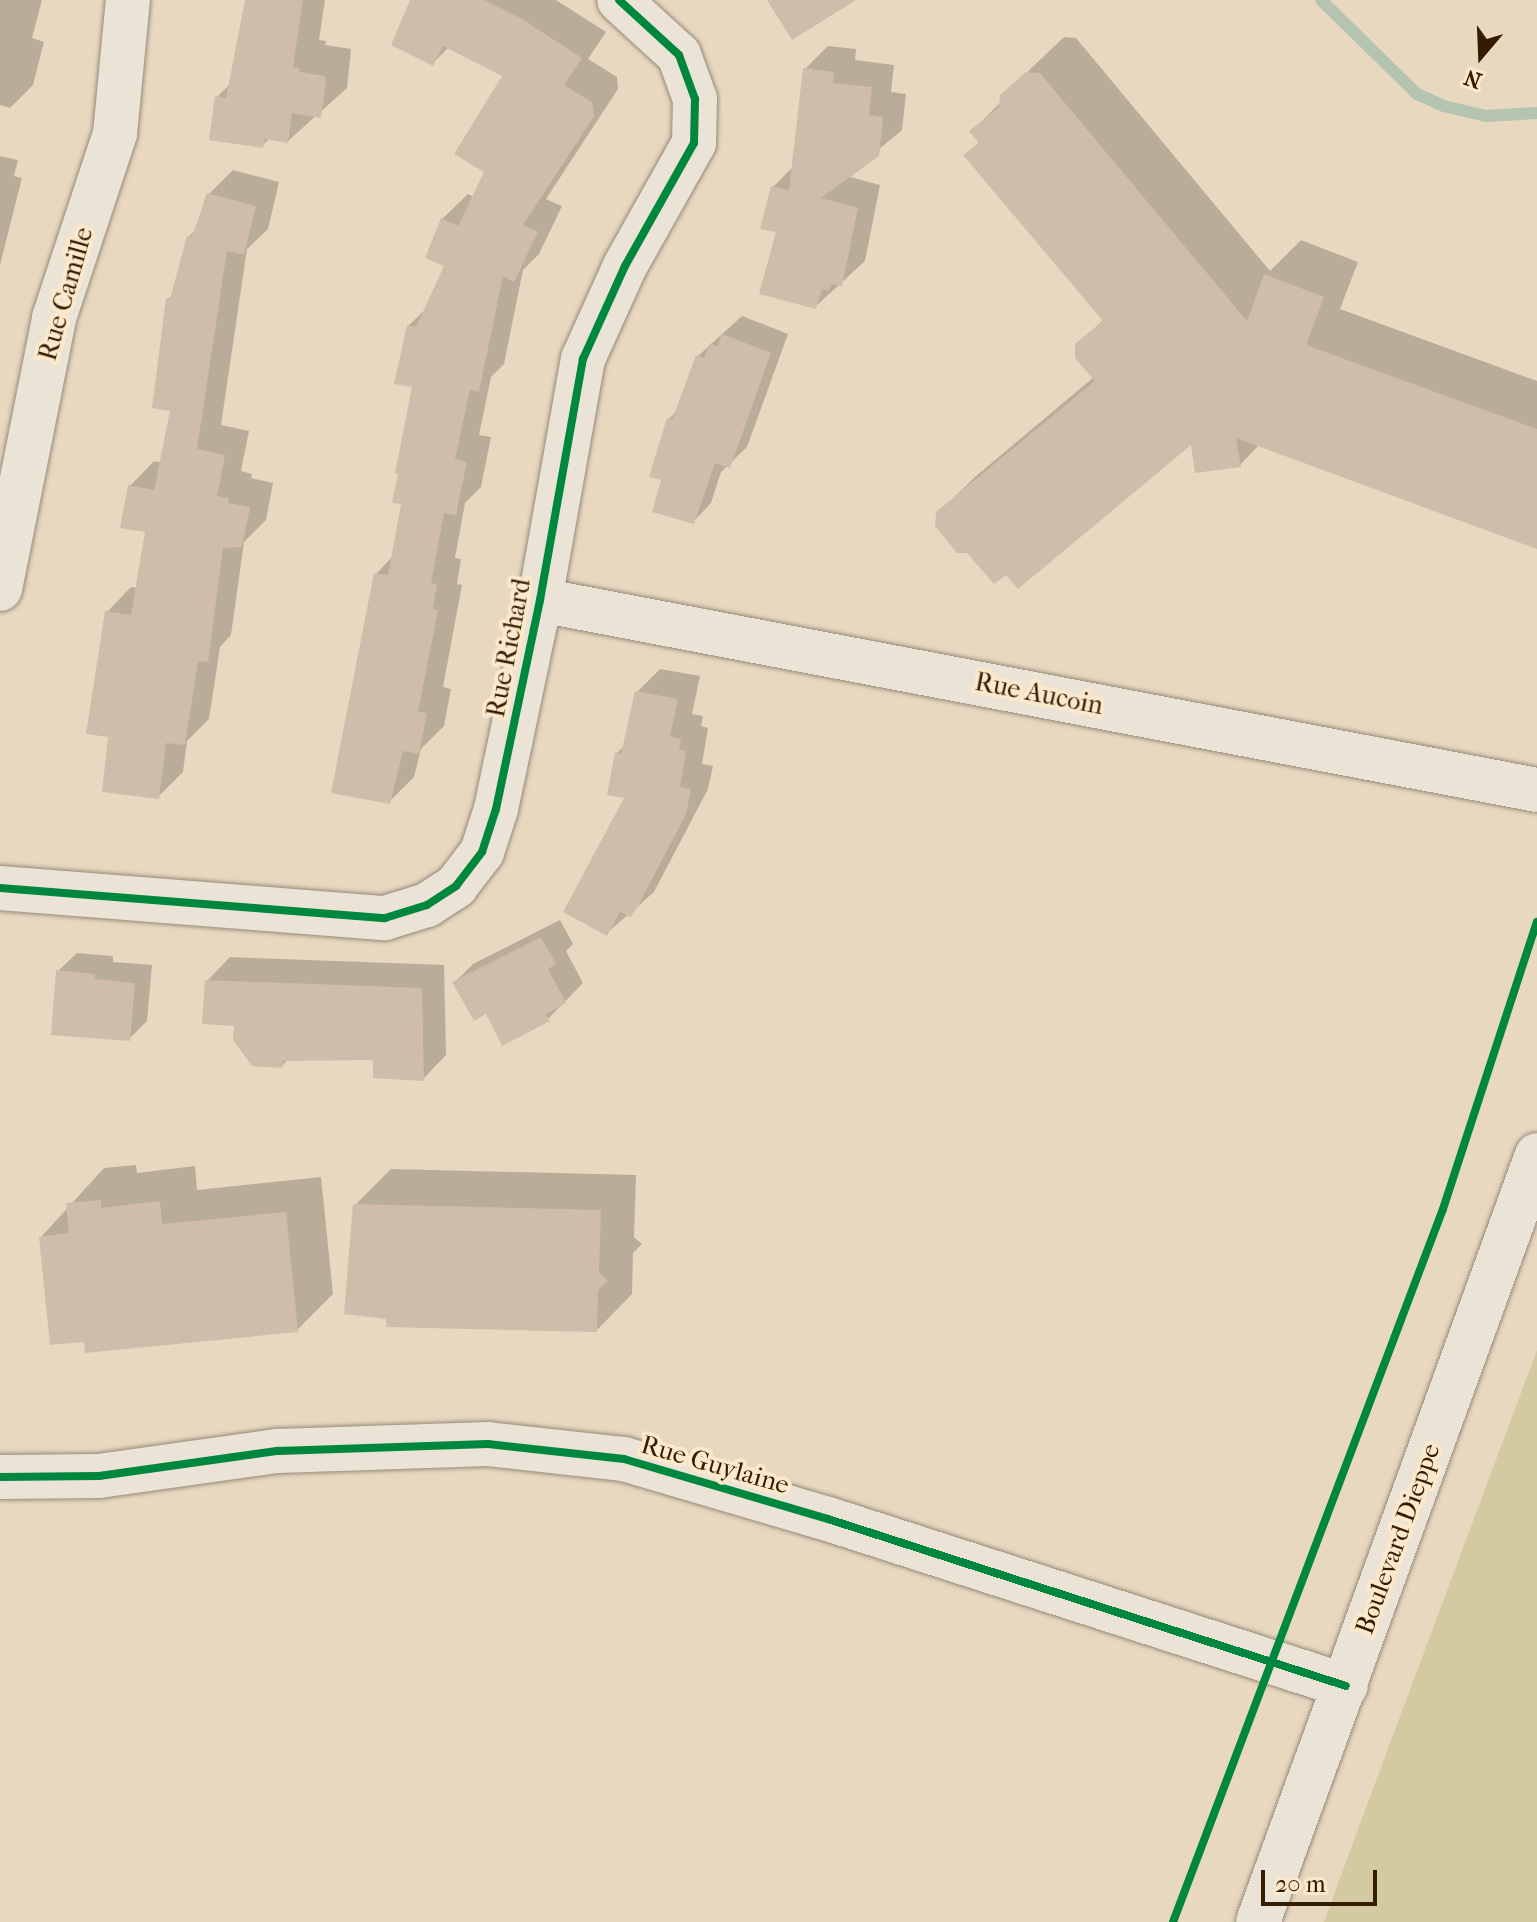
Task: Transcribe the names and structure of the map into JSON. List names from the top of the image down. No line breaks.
{"streets":{"street":["Rue Camille","Rue Richard","Rue Aucoin","Rue Guylaine","Boulevard Dieppe"]},"crossings":[["Rue Richard","Rue Aucoin"],["Rue Guylaine","Boulevard Dieppe"]],"scale_bar":"20 m","north":"bottom"}
